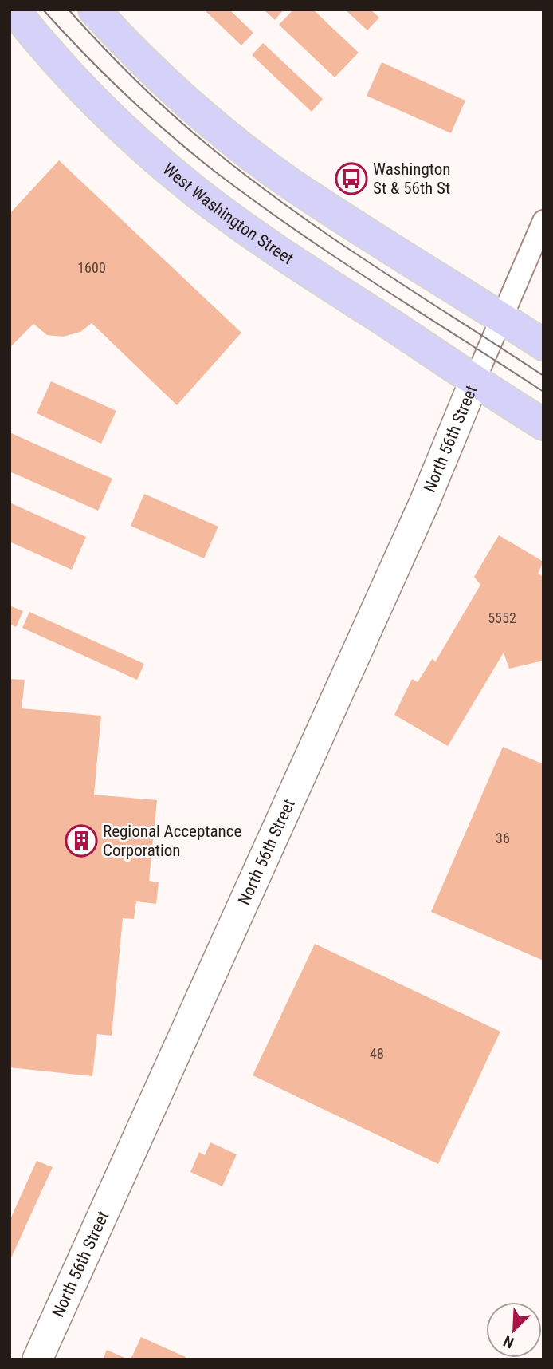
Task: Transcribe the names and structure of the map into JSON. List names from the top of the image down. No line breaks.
{"streets":{"main road":["West Washington Street"],"street":["North 56th Street"]},"crossings":[["West Washington Street","North 56th Street"]],"places":{"bus stop":["Washington St & 56th St"],"building":["Regional Acceptance Corporation"]},"house_numbers":["1600","5552","36","48"],"north":"bottom left"}
